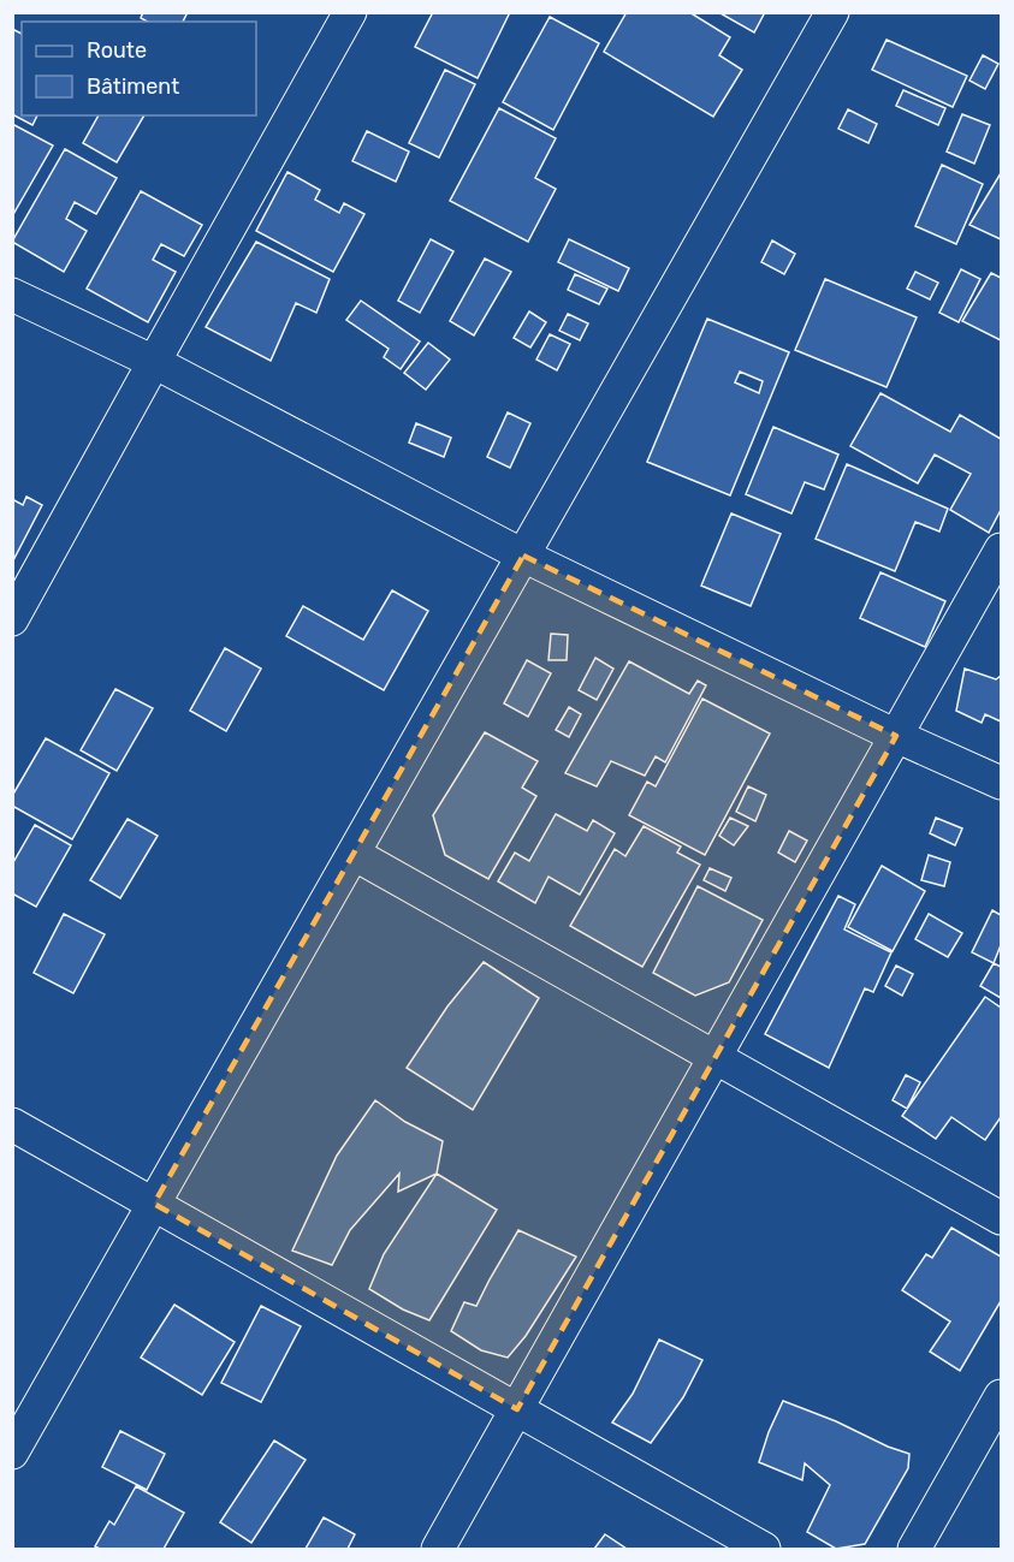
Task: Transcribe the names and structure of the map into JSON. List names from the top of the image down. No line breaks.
{"legend":["Route","Bâtiment"]}
